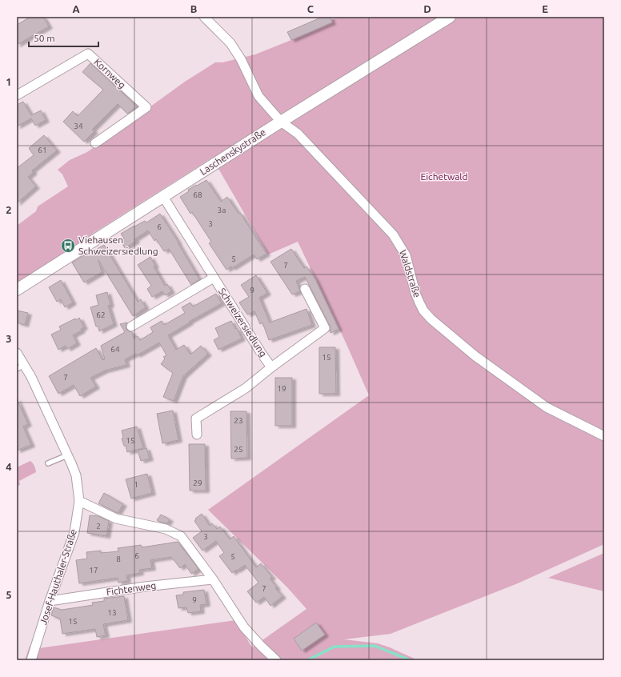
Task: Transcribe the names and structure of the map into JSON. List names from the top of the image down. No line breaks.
{"streets":{"street":["Kornweg","Laschenskystraße","Waldstraße","Schweizersiedlung","Josef-Hauthaler-Straße","Fichtenweg"]},"crossings":[["Laschenskystraße","Waldstraße"],["Laschenskystraße","Schweizersiedlung"],["Josef-Hauthaler-Straße","Fichtenweg"]],"parks":["Eichetwald"],"places":{"bus stop":["Viehausen Schweizersiedlung"]},"house_numbers":["34","61","68","3a","3","6","5","7","9","62","64","15","7","19","23","15","25","29","1","2","3","6","5","8","17","7","9","13","15"],"scale_bar":"50 m","grid":{"columns":["A","B","C","D","E"],"rows":["1","2","3","4","5"]}}
